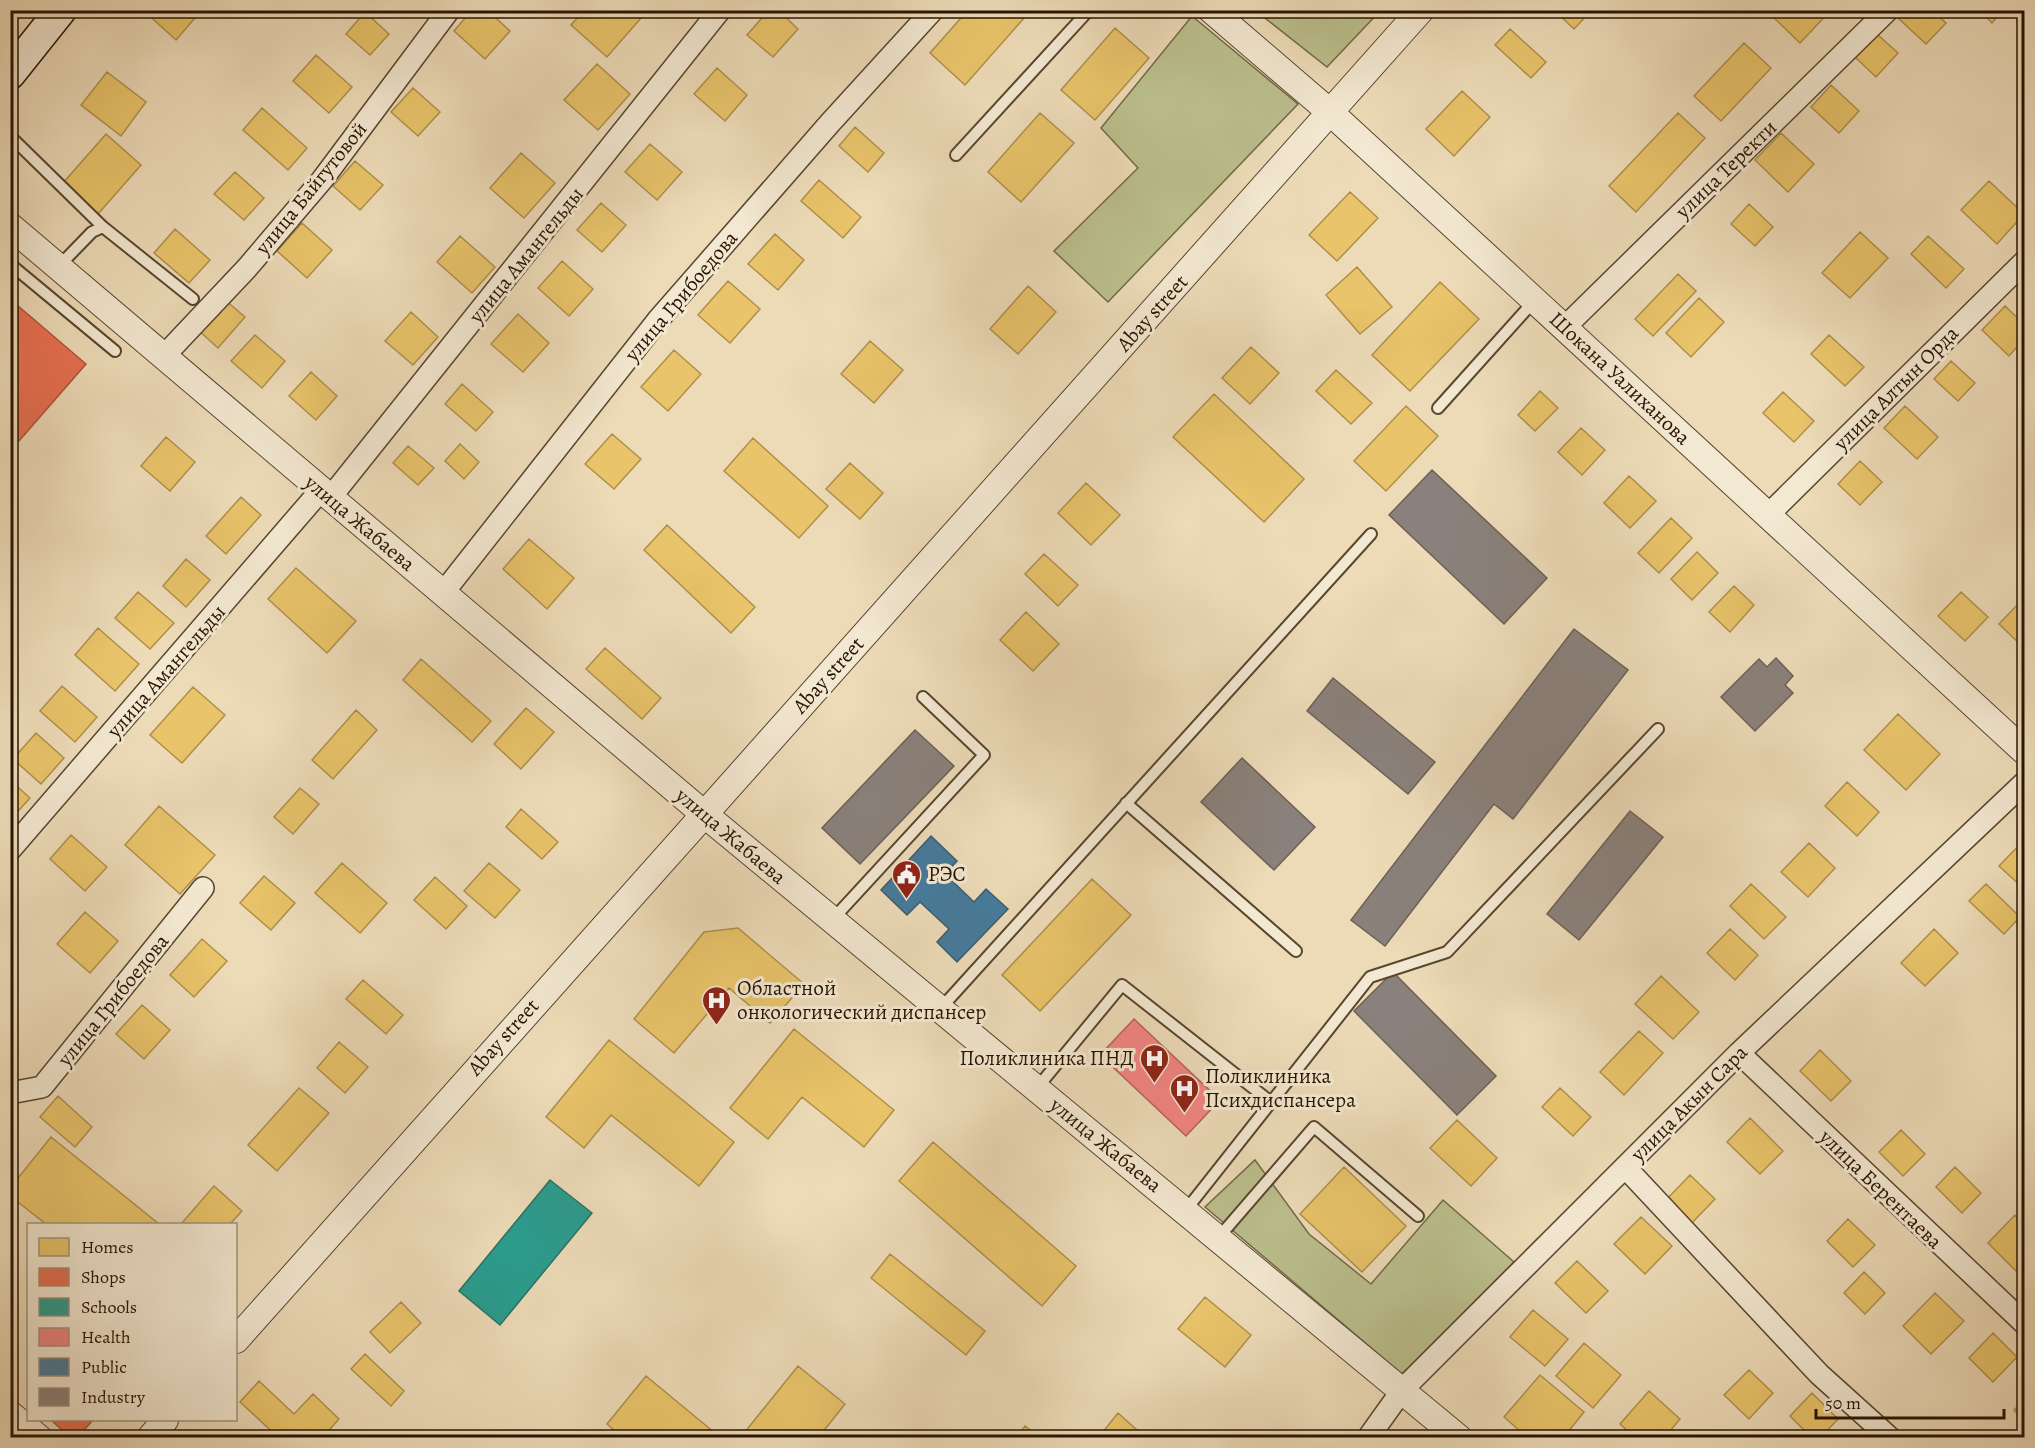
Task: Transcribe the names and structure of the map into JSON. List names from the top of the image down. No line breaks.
{"streets":{"street":["улица Теректи","улица Байгутовой","улица Амангельды","улица Грибоедова","Abay street","Шокана Уалиханова","улица Алтын Орда","улица Жабаева","улица Акын Сара","улица Берентаева"]},"crossings":[["улица Теректи","Шокана Уалиханова"],["улица Байгутовой","улица Жабаева"],["улица Амангельды","улица Жабаева"],["улица Грибоедова","улица Жабаева"],["Abay street","Шокана Уалиханова"],["Abay street","улица Жабаева"],["Шокана Уалиханова","улица Алтын Орда"],["улица Жабаева","улица Акын Сара"],["улица Акын Сара","улица Берентаева"]],"places":{"public building":["РЭС"],"hospital":["Областной онкологический диспансер","Поликлиника ПНД","Поликлиника Психдиспансера"]},"legend":["Homes","Shops","Schools","Health","Public","Industry"],"scale_bar":"50 m"}
